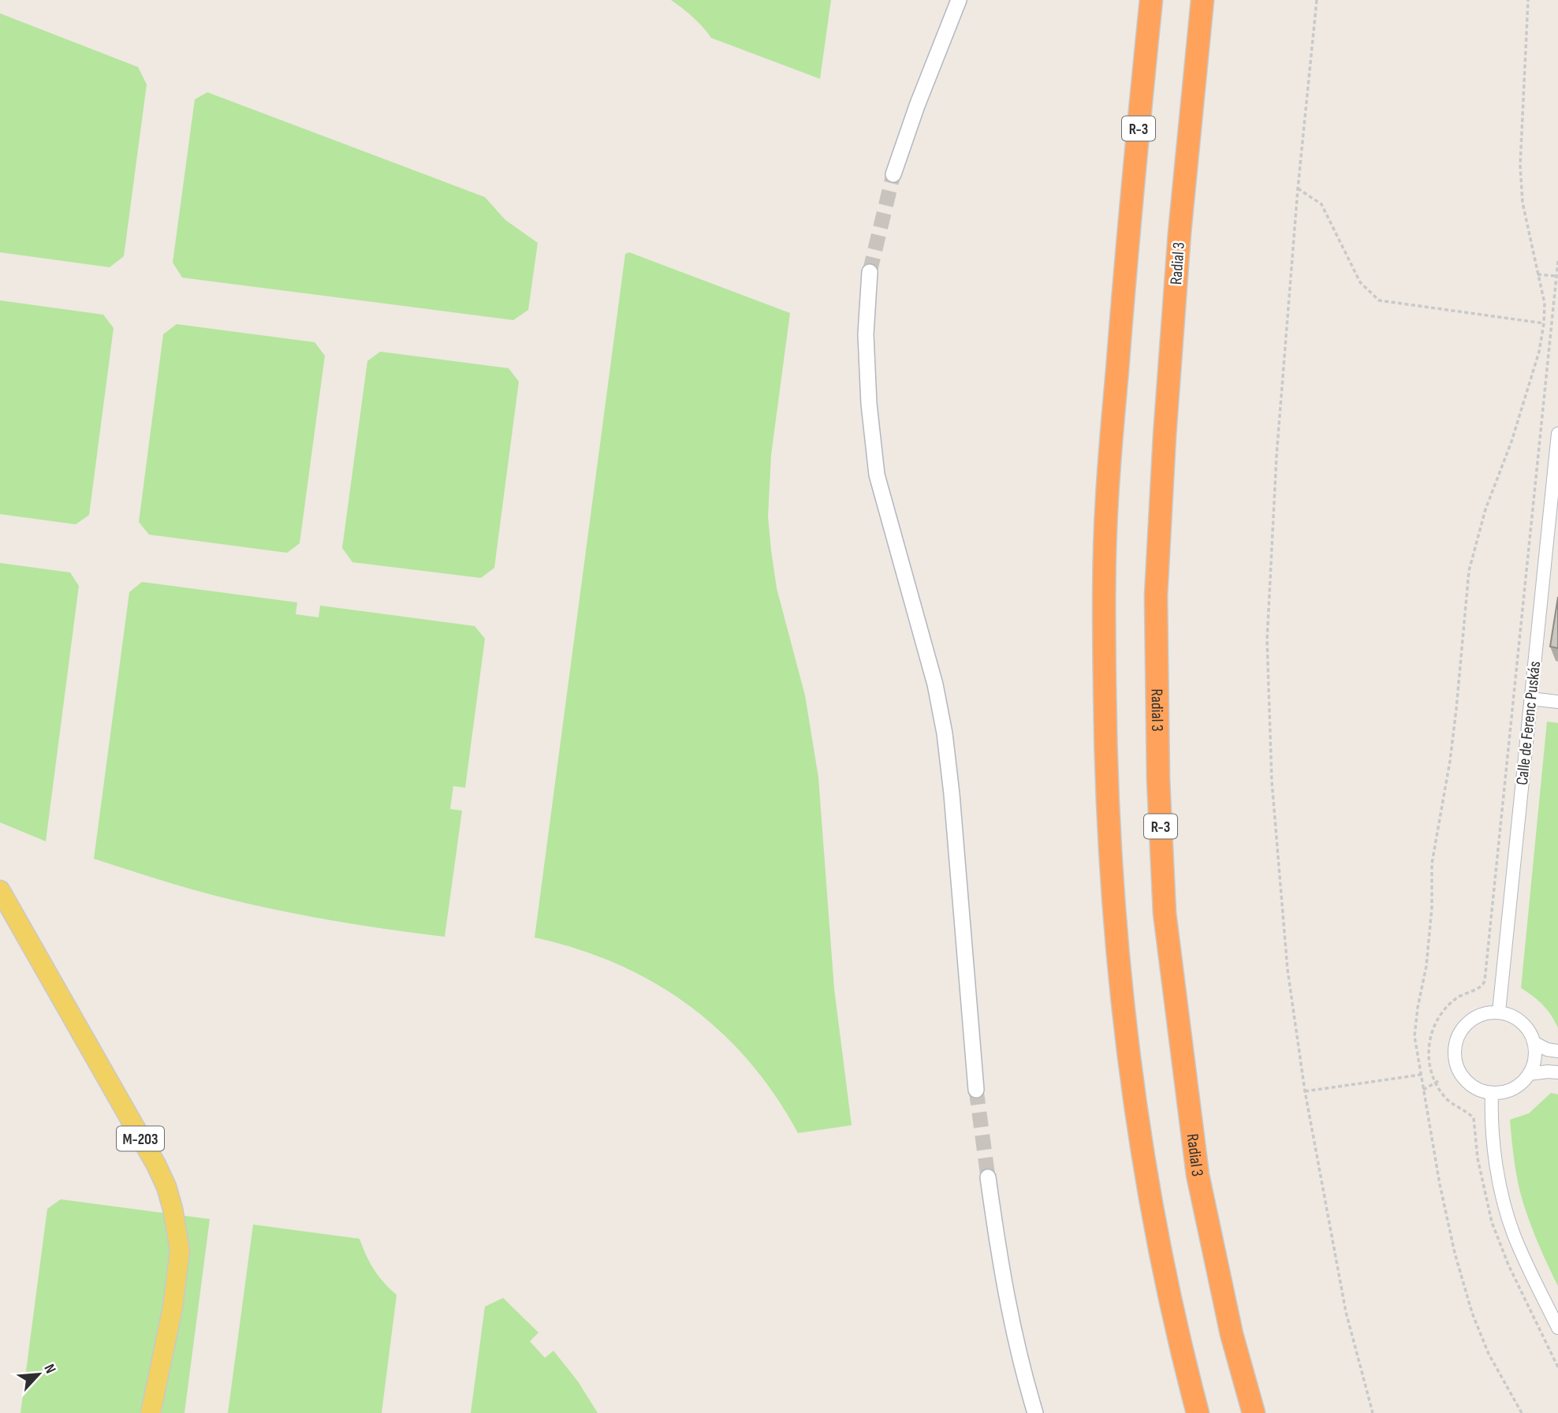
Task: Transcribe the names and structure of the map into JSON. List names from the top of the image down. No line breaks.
{"streets":{"highway":["R-3","Radial 3"],"main road":["M-203"],"street":["Calle de Ferenc Puskás"]},"north":"top right"}
